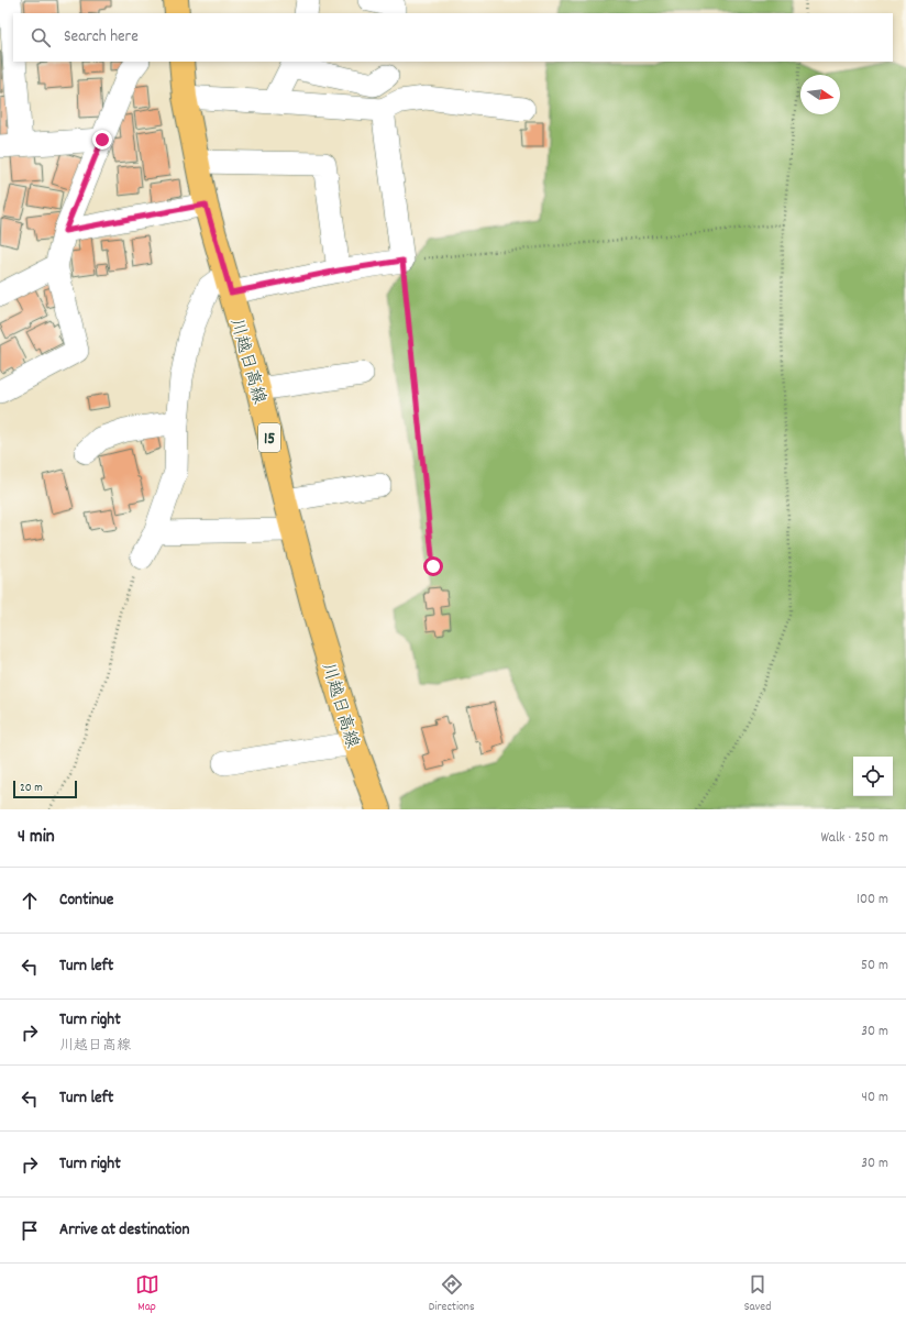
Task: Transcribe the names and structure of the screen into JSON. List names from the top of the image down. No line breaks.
{"streets":{"main road":["川越日高線","15"]},"scale_bar":"20 m","north":"right","page":{"search":"Search here","scale":"20 m","heading":["4 min","Walk · 250 m"],"list":[["Continue","100 m"],["Turn left","50 m"],["Turn right","川越日高線","30 m"],["Turn left","40 m"],["Turn right","30 m"],"Arrive at destination"],"nav":["Map","Directions","Saved"]}}
